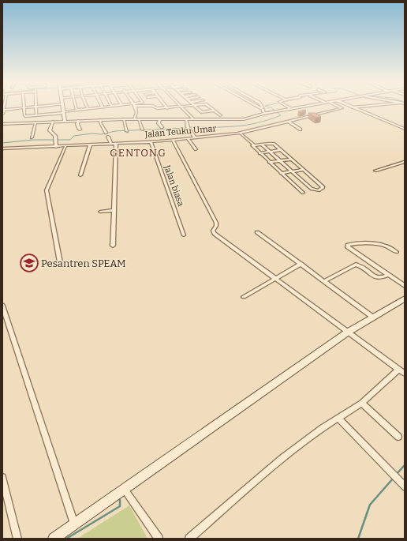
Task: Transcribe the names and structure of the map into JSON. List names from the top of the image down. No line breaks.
{"streets":{"street":["Jalan Teuku Umar","Jalan biasa"]},"crossings":[["Jalan Teuku Umar","Jalan biasa"]],"districts":["GENTONG"],"places":{"school or university":["Pesantren SPEAM"]}}
